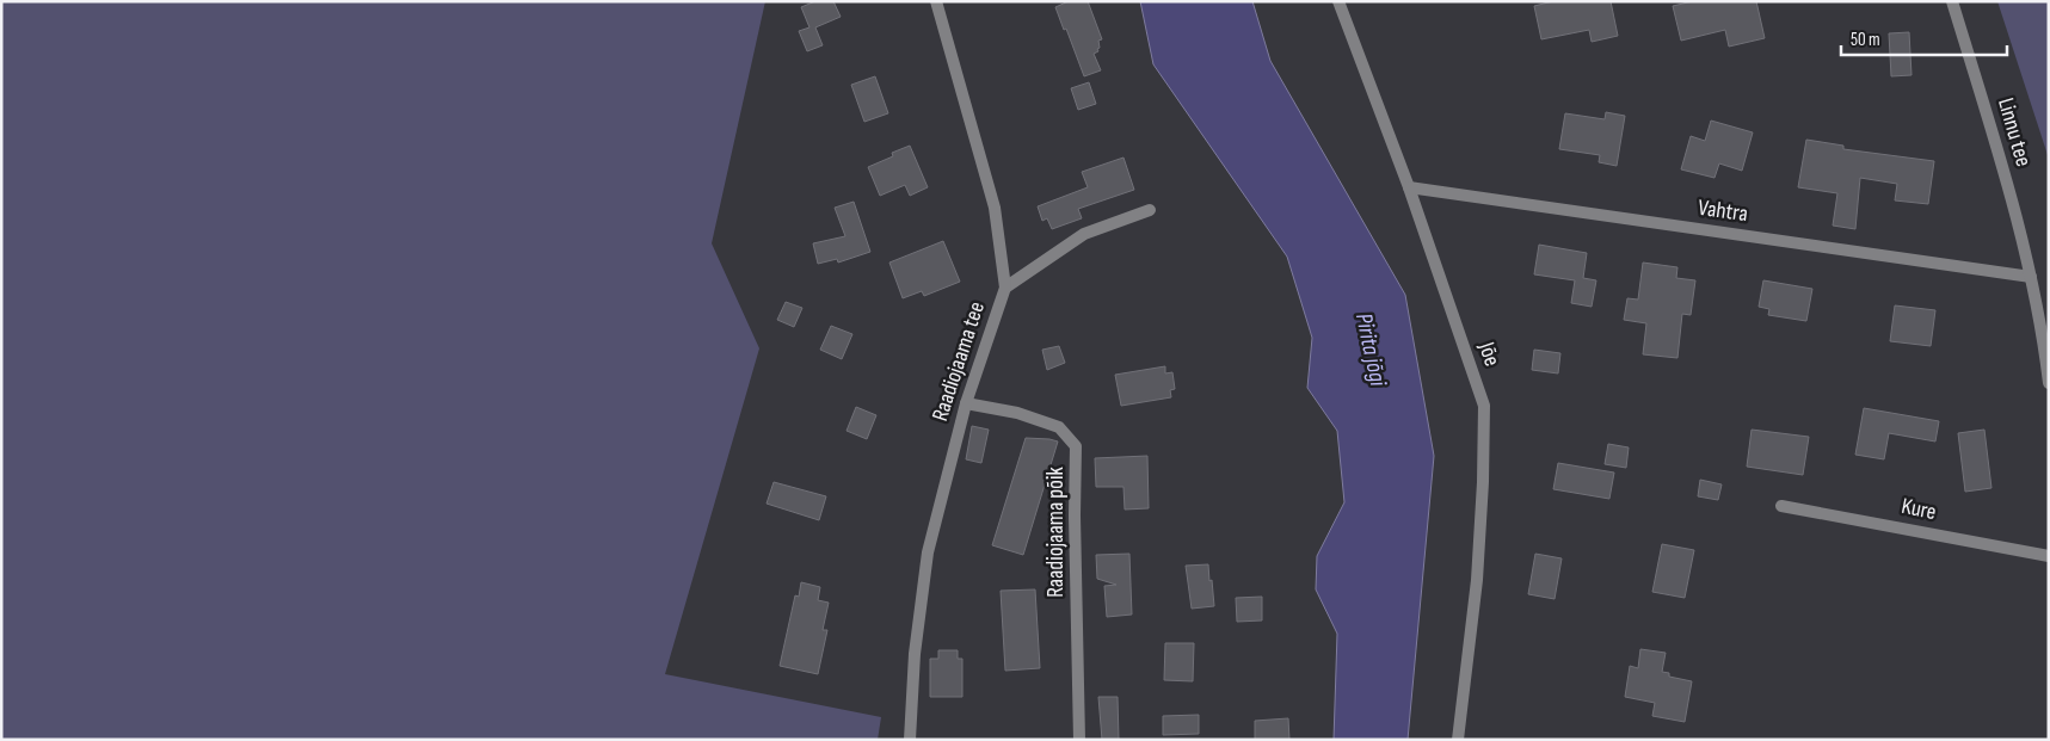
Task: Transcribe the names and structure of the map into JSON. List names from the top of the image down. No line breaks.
{"streets":{"street":["Linnu tee","Vahtra","Jõe","Raadiojaama tee","Kure","Raadiojaama põik"]},"crossings":[["Linnu tee","Vahtra"],["Vahtra","Jõe"],["Raadiojaama tee","Raadiojaama põik"]],"water":["Pirita jõgi"],"scale_bar":"50 m"}
